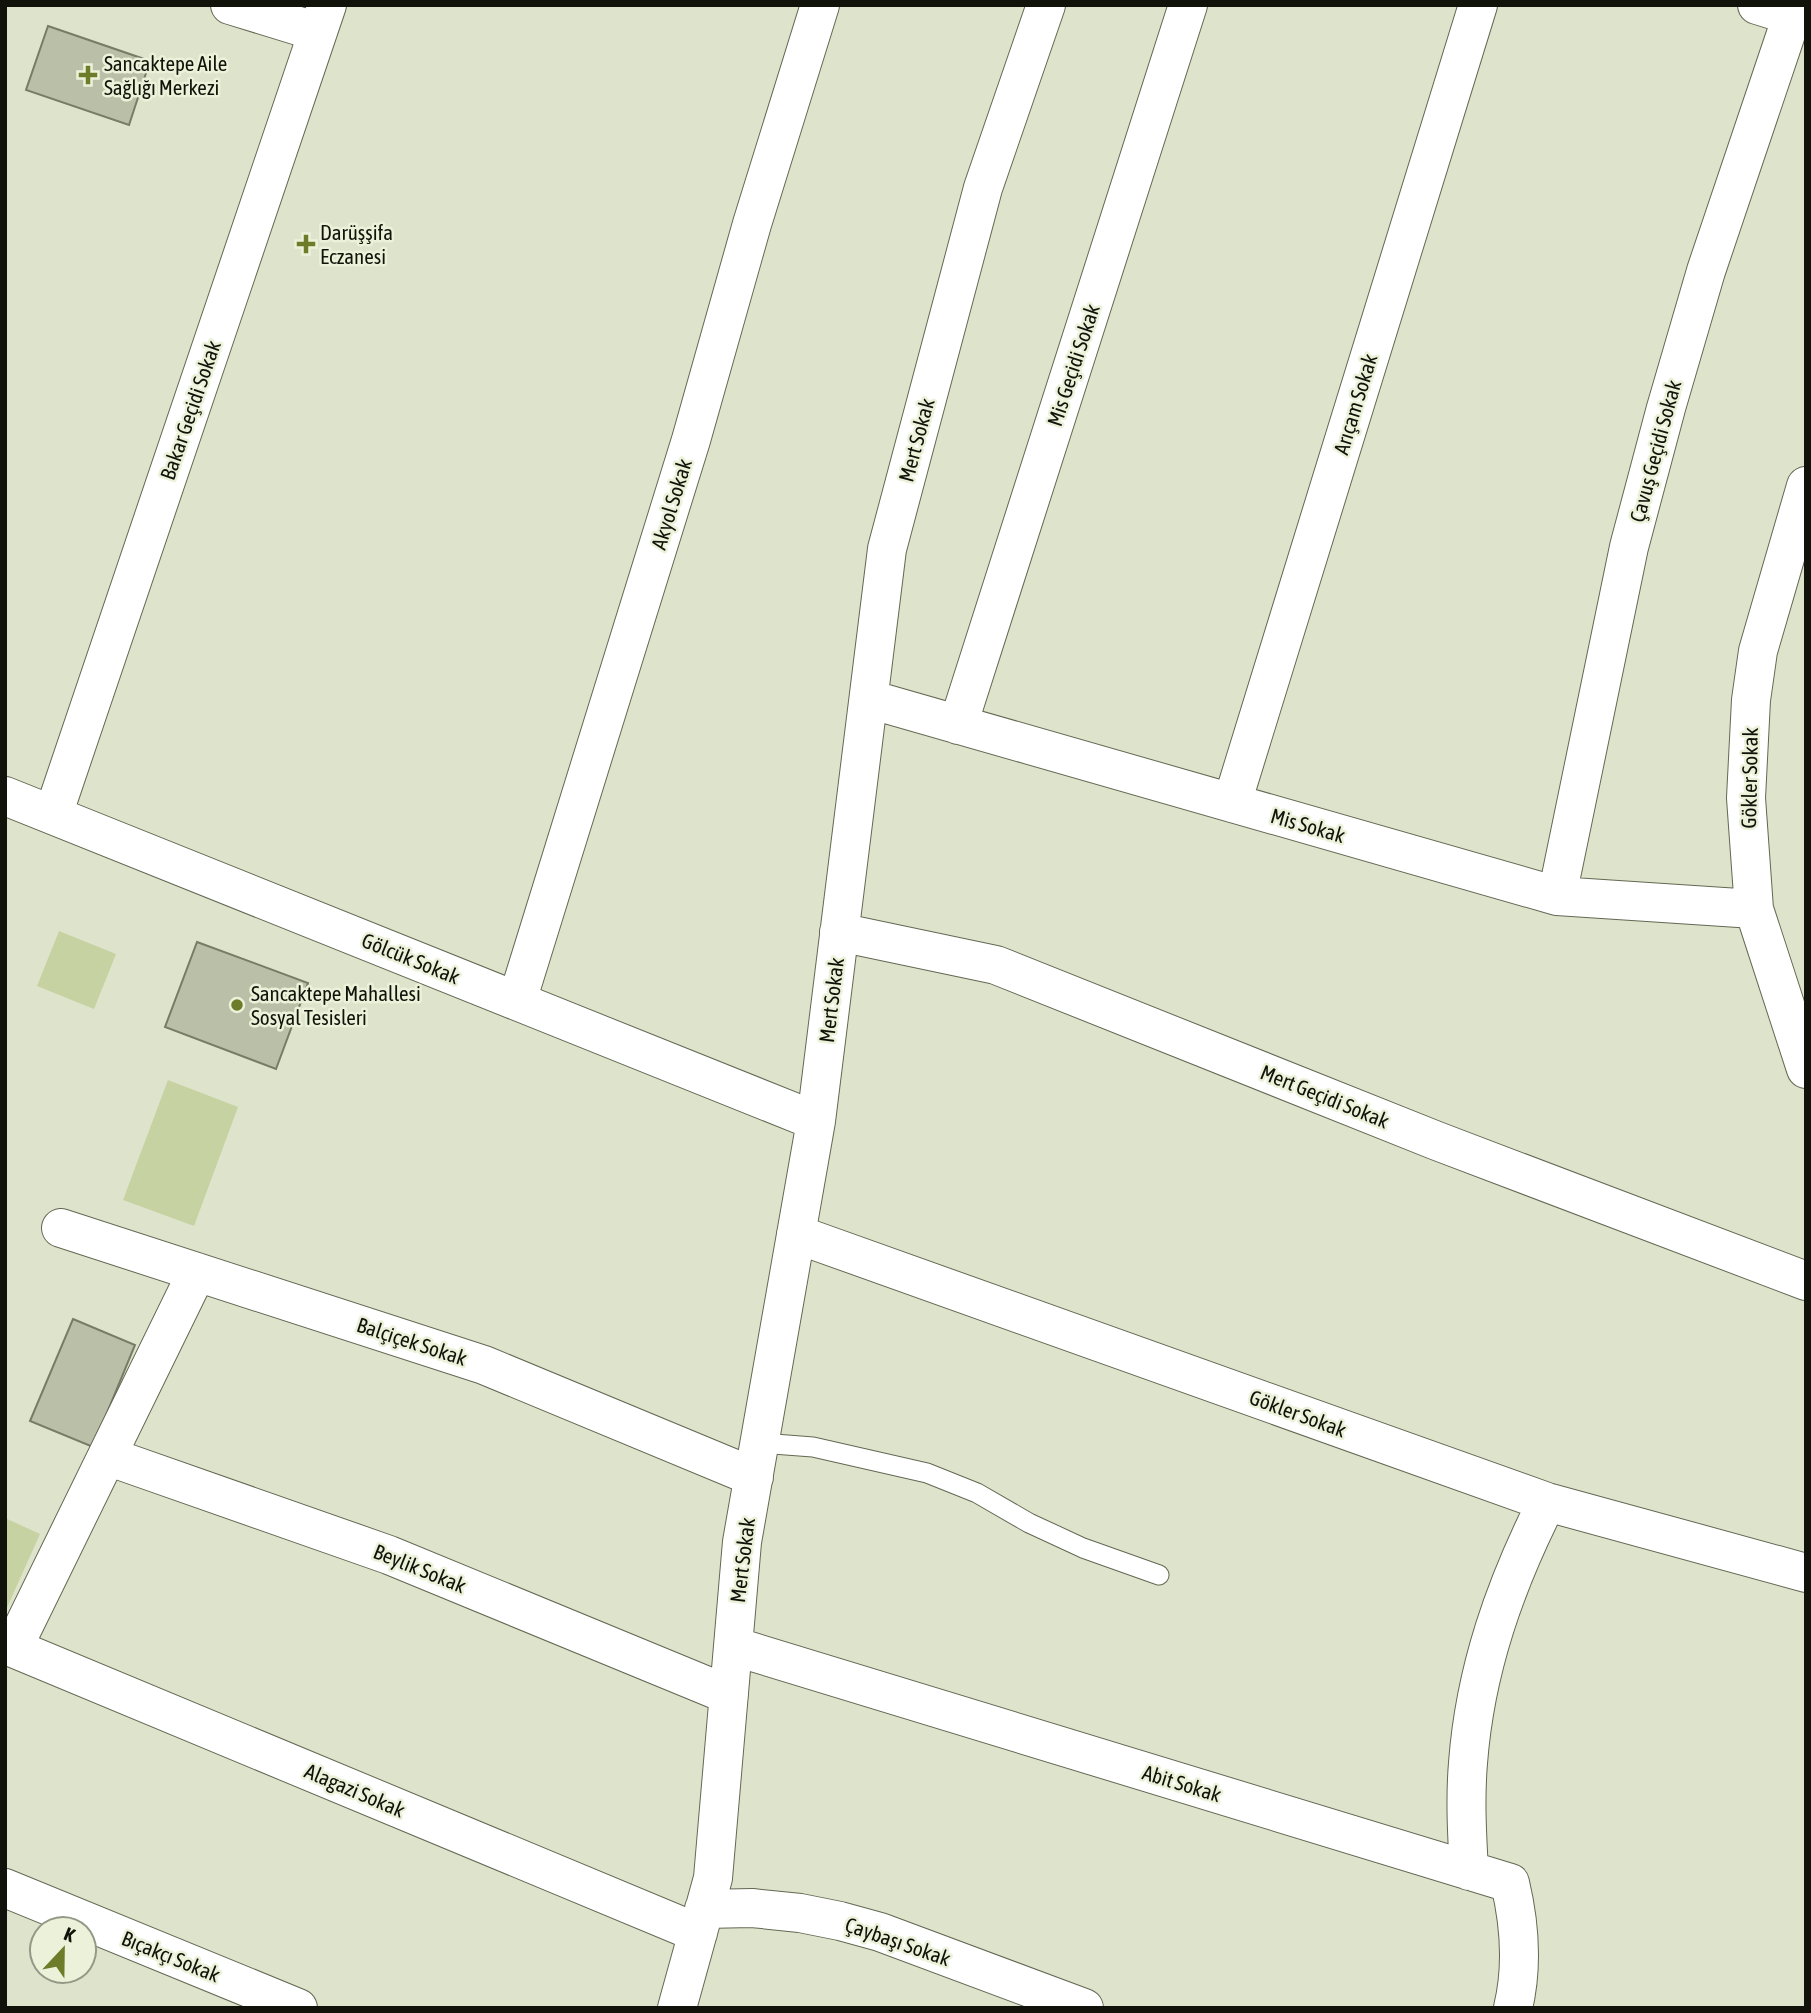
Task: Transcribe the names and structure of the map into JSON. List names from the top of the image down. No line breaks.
{"streets":{"street":["Mis Geçidi Sokak","Arıçam Sokak","Bakar Geçidi Sokak","Mert Sokak","Çavuş Geçidi Sokak","Akyol Sokak","Gökler Sokak","Mis Sokak","Gölcük Sokak","Mert Geçidi Sokak","Balçiçek Sokak","Beylik Sokak","Abit Sokak","Alagazi Sokak","Çaybaşı Sokak","Bıçakçı Sokak"]},"crossings":[["Mis Geçidi Sokak","Mis Sokak"],["Arıçam Sokak","Mis Sokak"],["Bakar Geçidi Sokak","Gölcük Sokak"],["Mert Sokak","Gökler Sokak"],["Mert Sokak","Mis Sokak"],["Mert Sokak","Gölcük Sokak"],["Mert Sokak","Mert Geçidi Sokak"],["Mert Sokak","Balçiçek Sokak"],["Mert Sokak","Beylik Sokak"],["Mert Sokak","Abit Sokak"],["Mert Sokak","Alagazi Sokak"],["Mert Sokak","Çaybaşı Sokak"],["Çavuş Geçidi Sokak","Mis Sokak"],["Akyol Sokak","Gölcük Sokak"],["Gökler Sokak","Mis Sokak"],["Beylik Sokak","Alagazi Sokak"],["Alagazi Sokak","Çaybaşı Sokak"]],"places":{"health":["Sancaktepe Aile Sağlığı Merkezi","Darüşşifa Eczanesi"],"other":["Sancaktepe Mahallesi Sosyal Tesisleri"]},"north":"top"}
